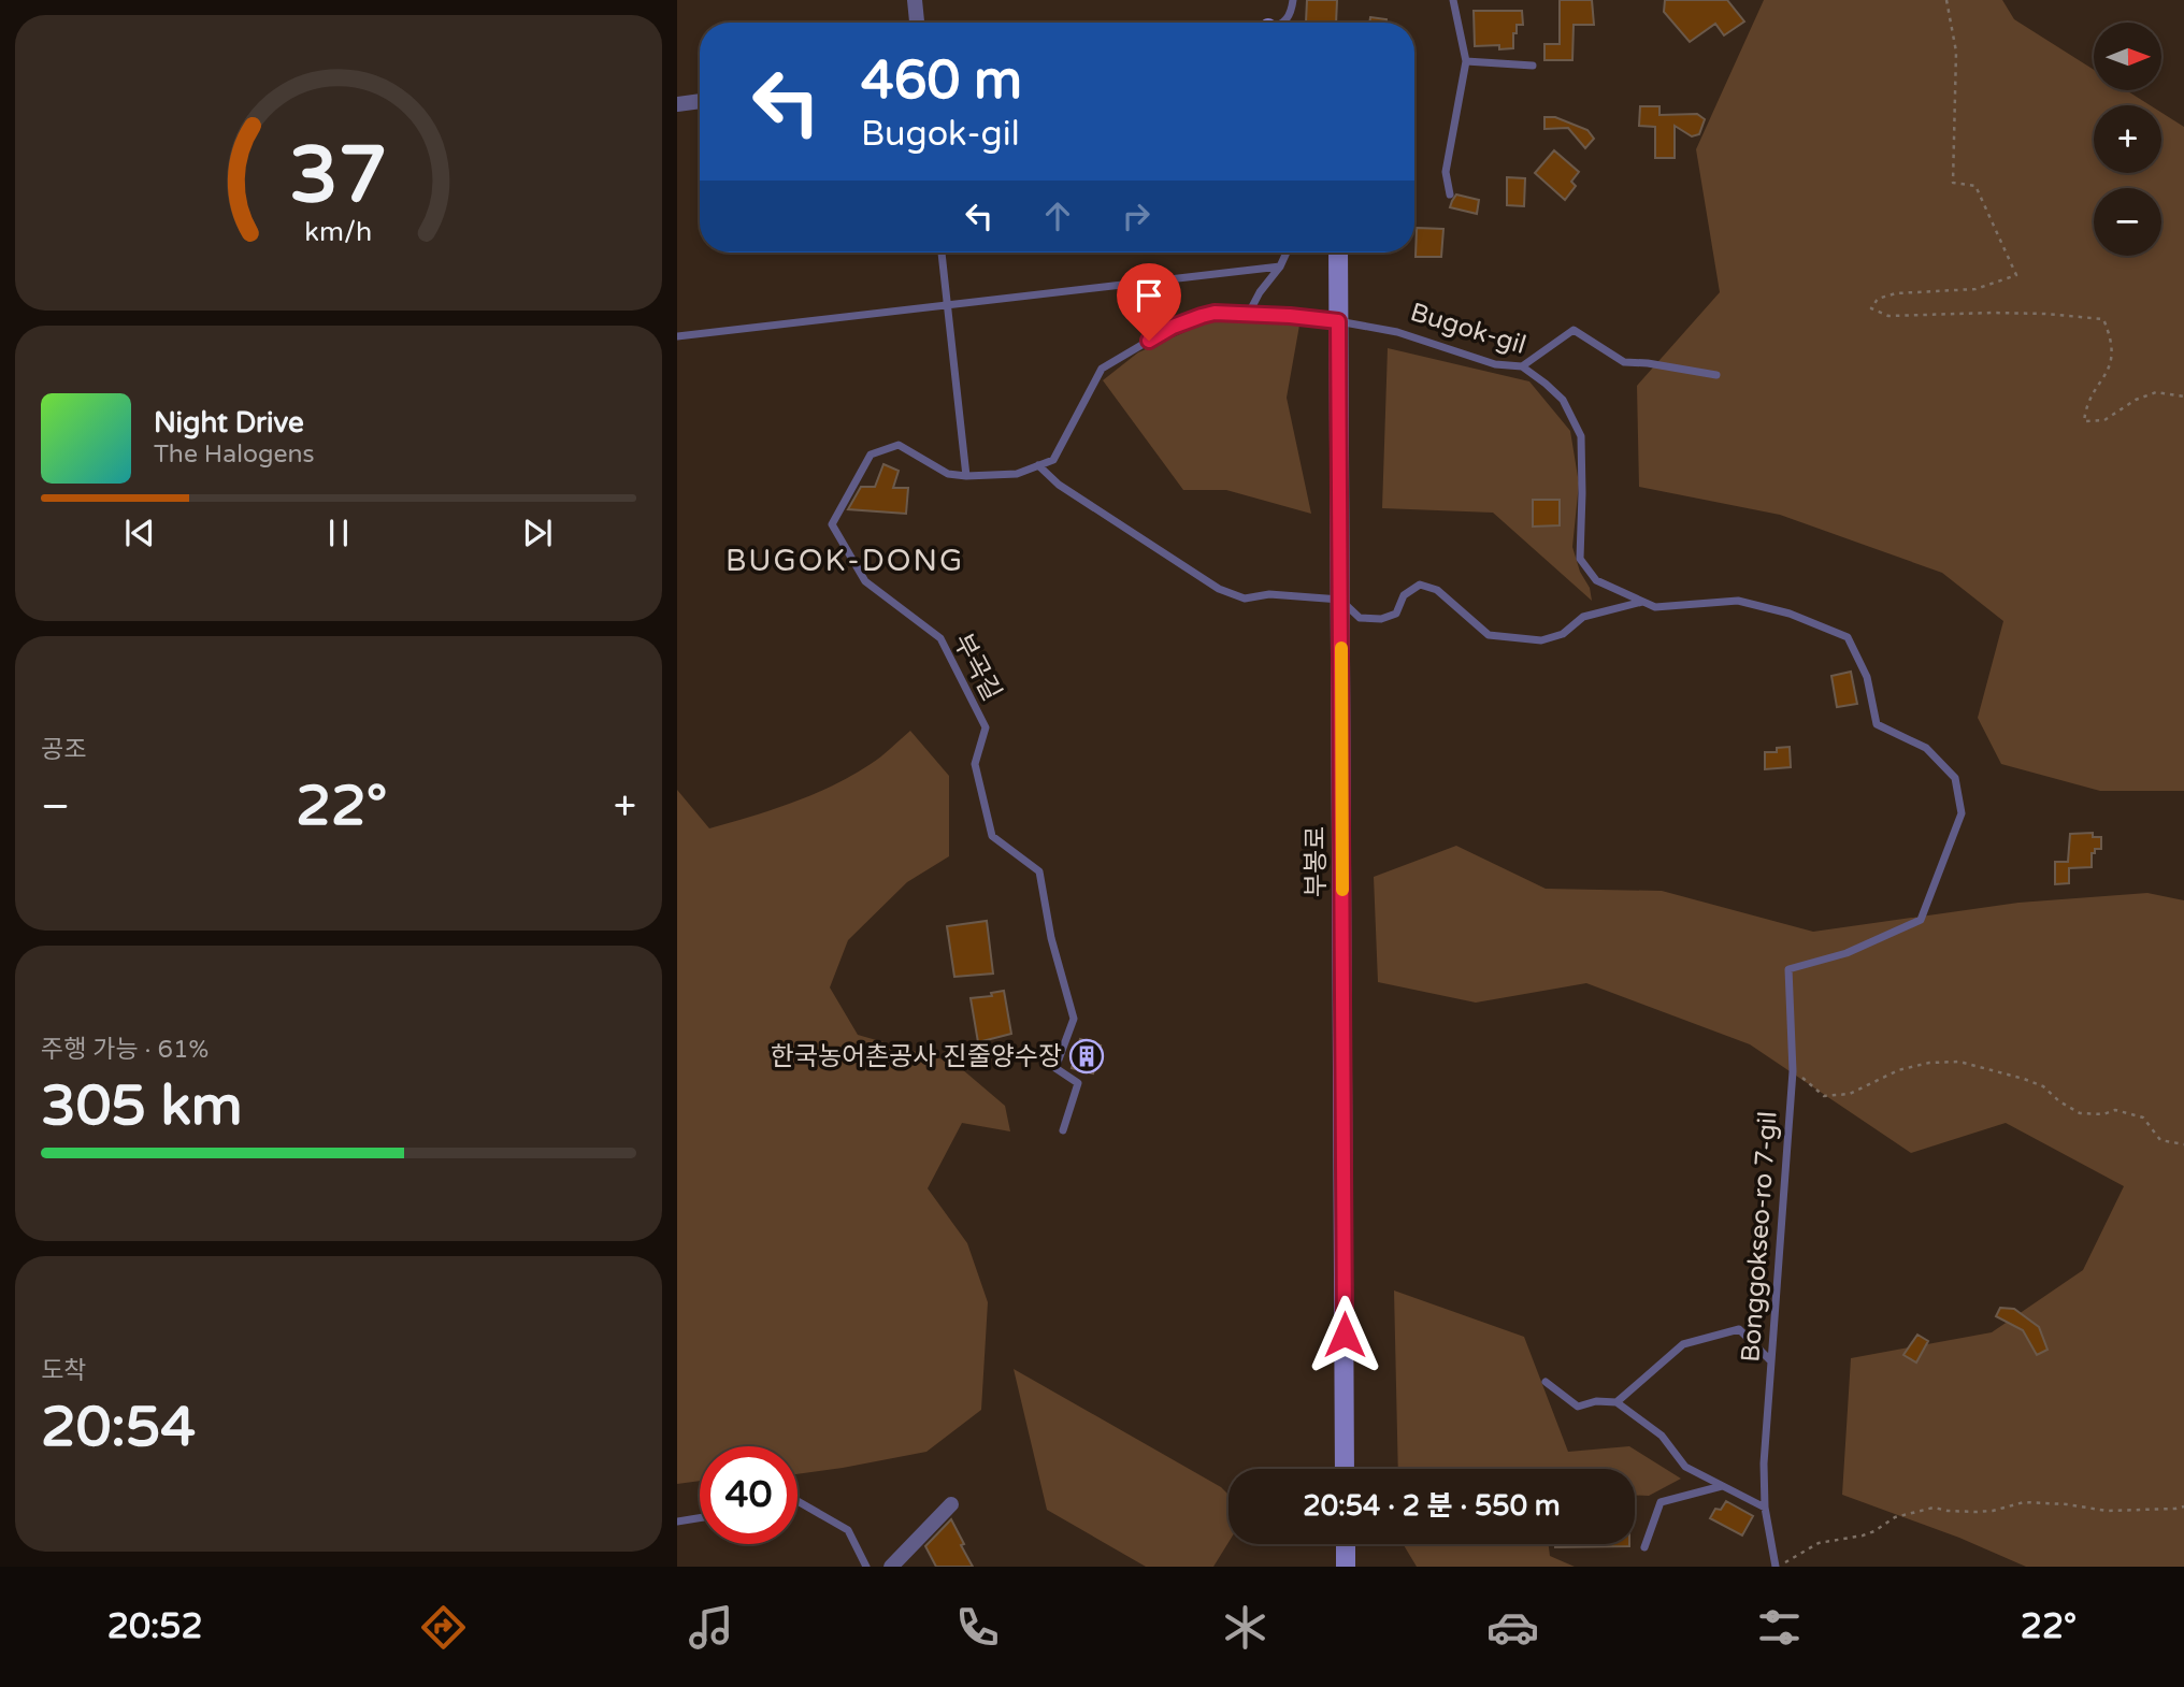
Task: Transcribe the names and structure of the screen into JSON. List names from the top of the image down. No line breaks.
{"streets":{"street":["부봉로"],"lane":["Bugok-gil","부곡길","Bonggokseo-ro 7-gil"]},"crossings":[["Bugok-gil","부봉로"],["Bugok-gil","Bonggokseo-ro 7-gil"]],"districts":["BUGOK-DONG"],"places":{"building":["한국농어촌공사 진줄양수장"]},"north":"right","page":{"map_buttons":["+","−"],"turn":["460 m","Bugok-gil"],"song":["Night Drive","The Halogens"],"tile":["공조",["주행 가능 · 61%","305 km"],["도착","20:54"]],"heat":["−","22°","+"],"limit":"40","trip":"20:54 · 2 분 · 550 m","tabs":["20:52","22°"],"gauge":["37","km/h"]}}
